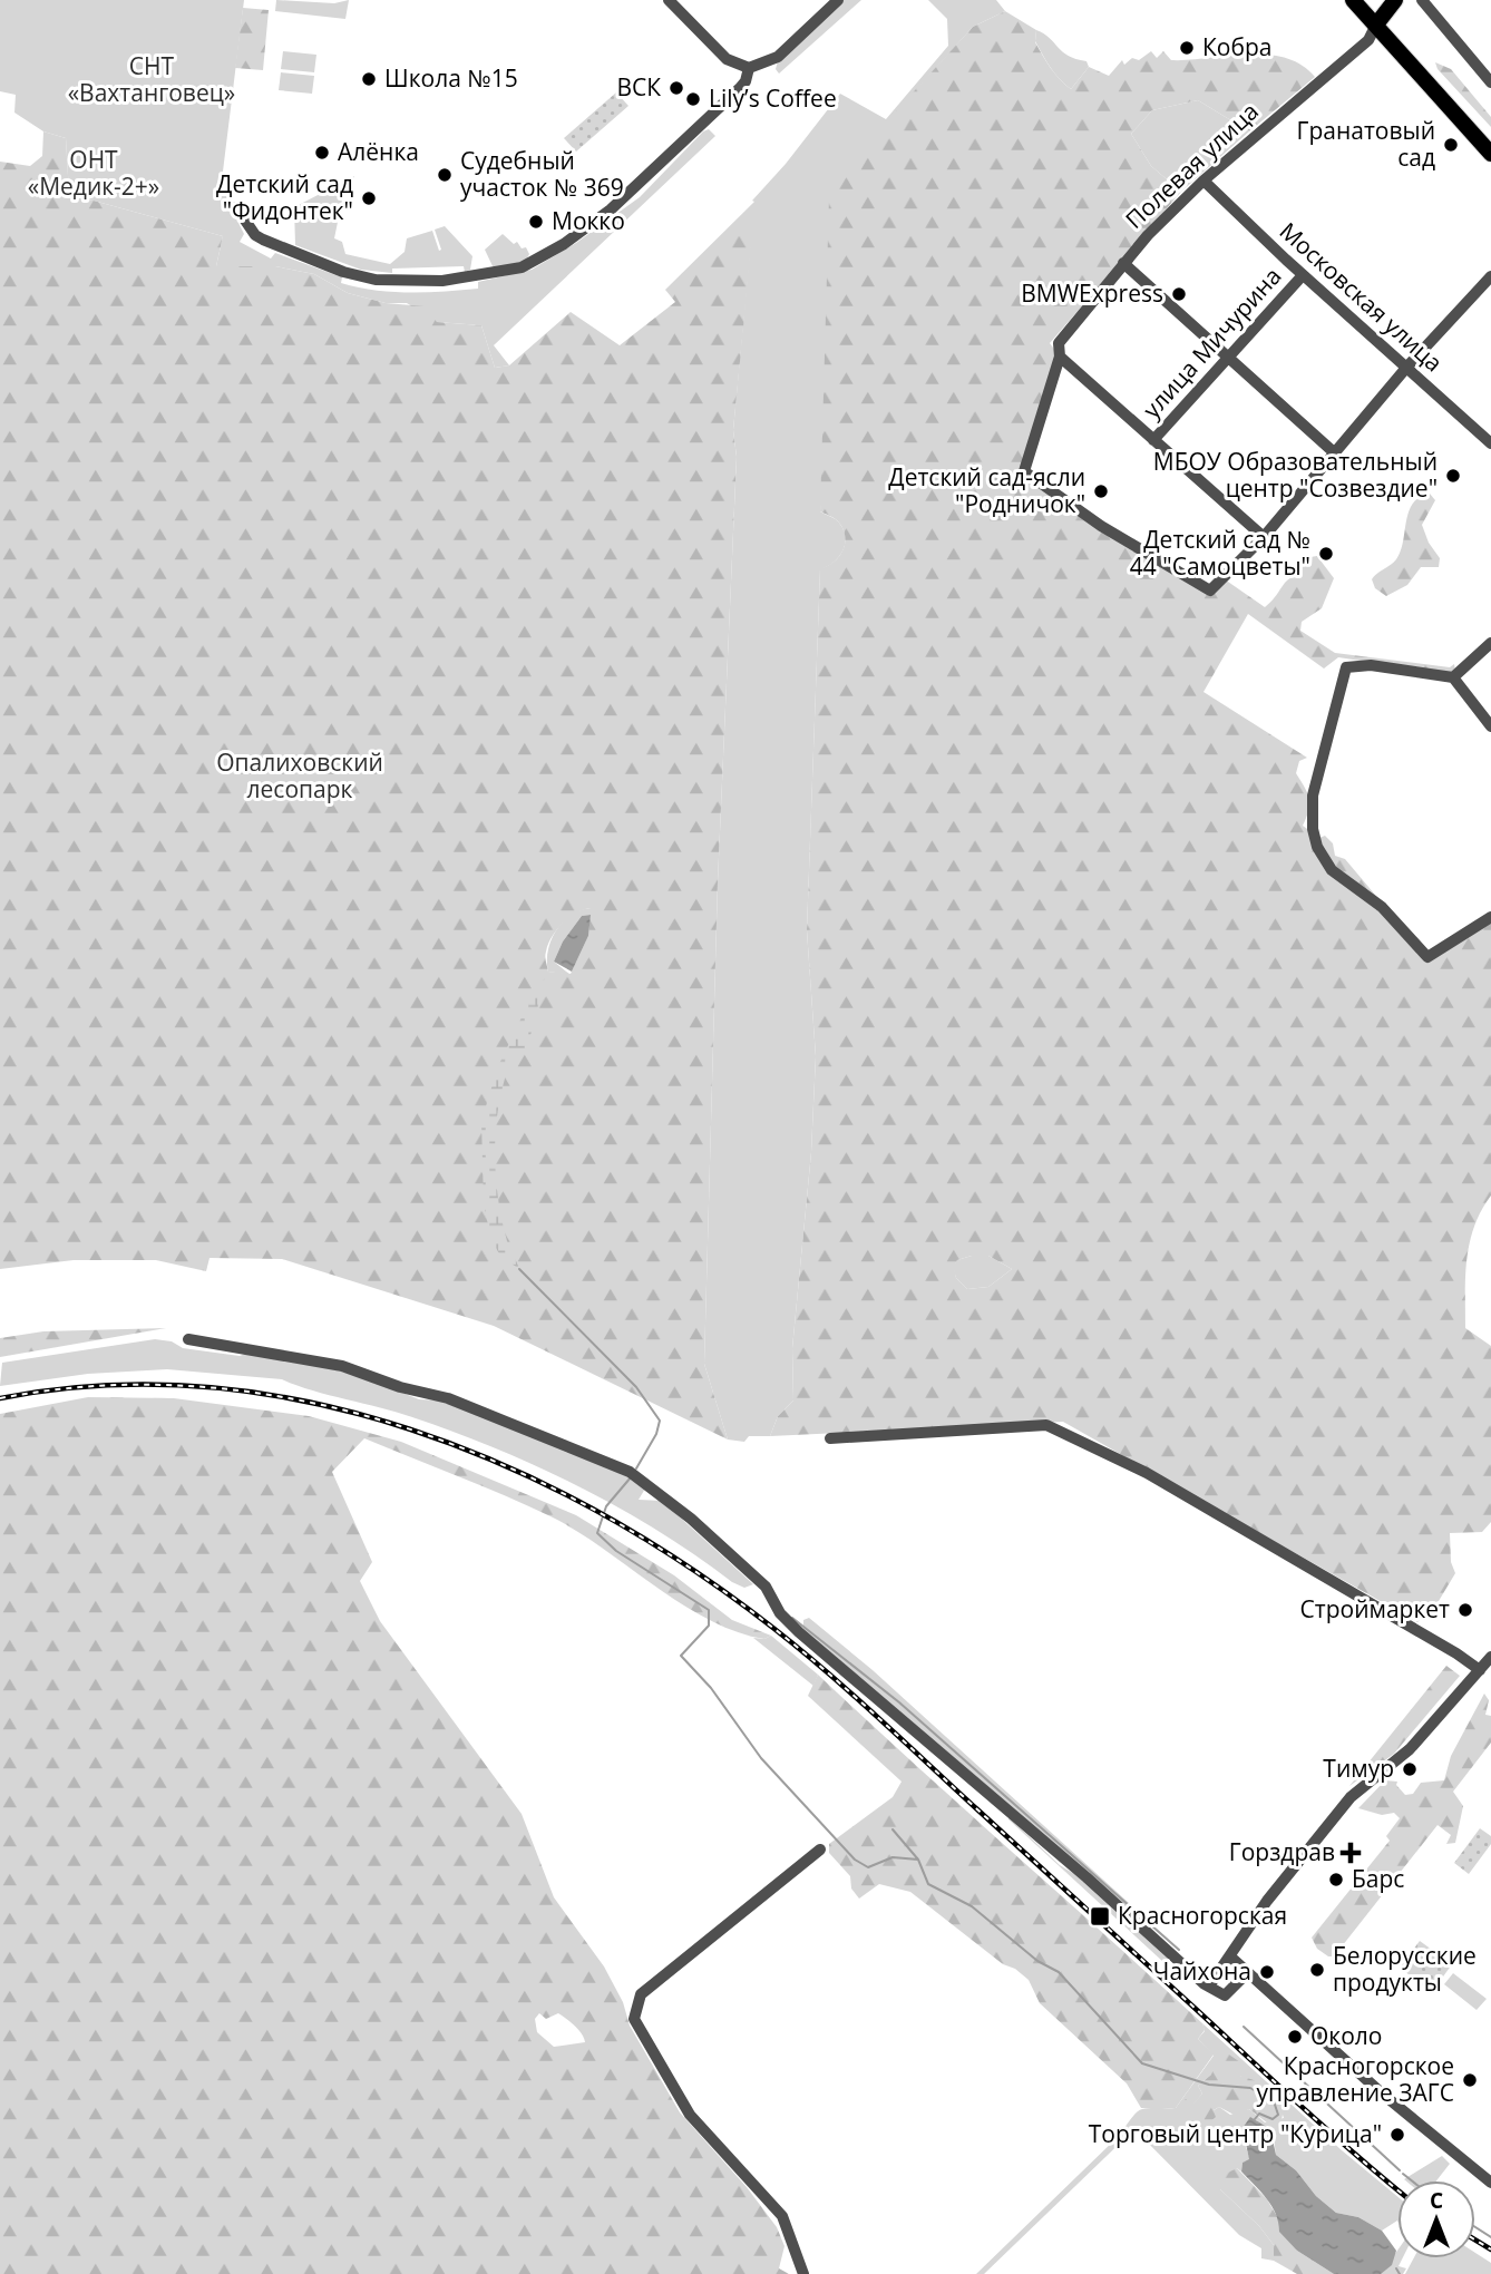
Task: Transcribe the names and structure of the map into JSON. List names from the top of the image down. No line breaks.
{"streets":{"street":["Полевая улица","Московская улица","улица Мичурина"]},"crossings":[["Полевая улица","Московская улица"],["Московская улица","улица Мичурина"]],"parks":["СНТ «Вахтанговец»","ОНТ «Медик-2+»","Опалиховский лесопарк"],"places":{"other":["Кобра","Школа №15","ВСК","Lily’s Coffee","Гранатовый сад","Алёнка","Судебный участок № 369","Детский сад \"Фидонтек\"","Мокко","BMWExpress","МБОУ Образовательный центр \"Созвездие\"","Детский сад-ясли \"Родничок\"","Детский сад № 44 \"Самоцветы\"","Строймаркет","Тимур","Барс","Белорусские продукты","Чайхона","Около","Красногорское управление ЗАГС","Торговый центр \"Курица\""],"health":["Горздрав"],"transit":["Красногорская"]},"north":"top"}
